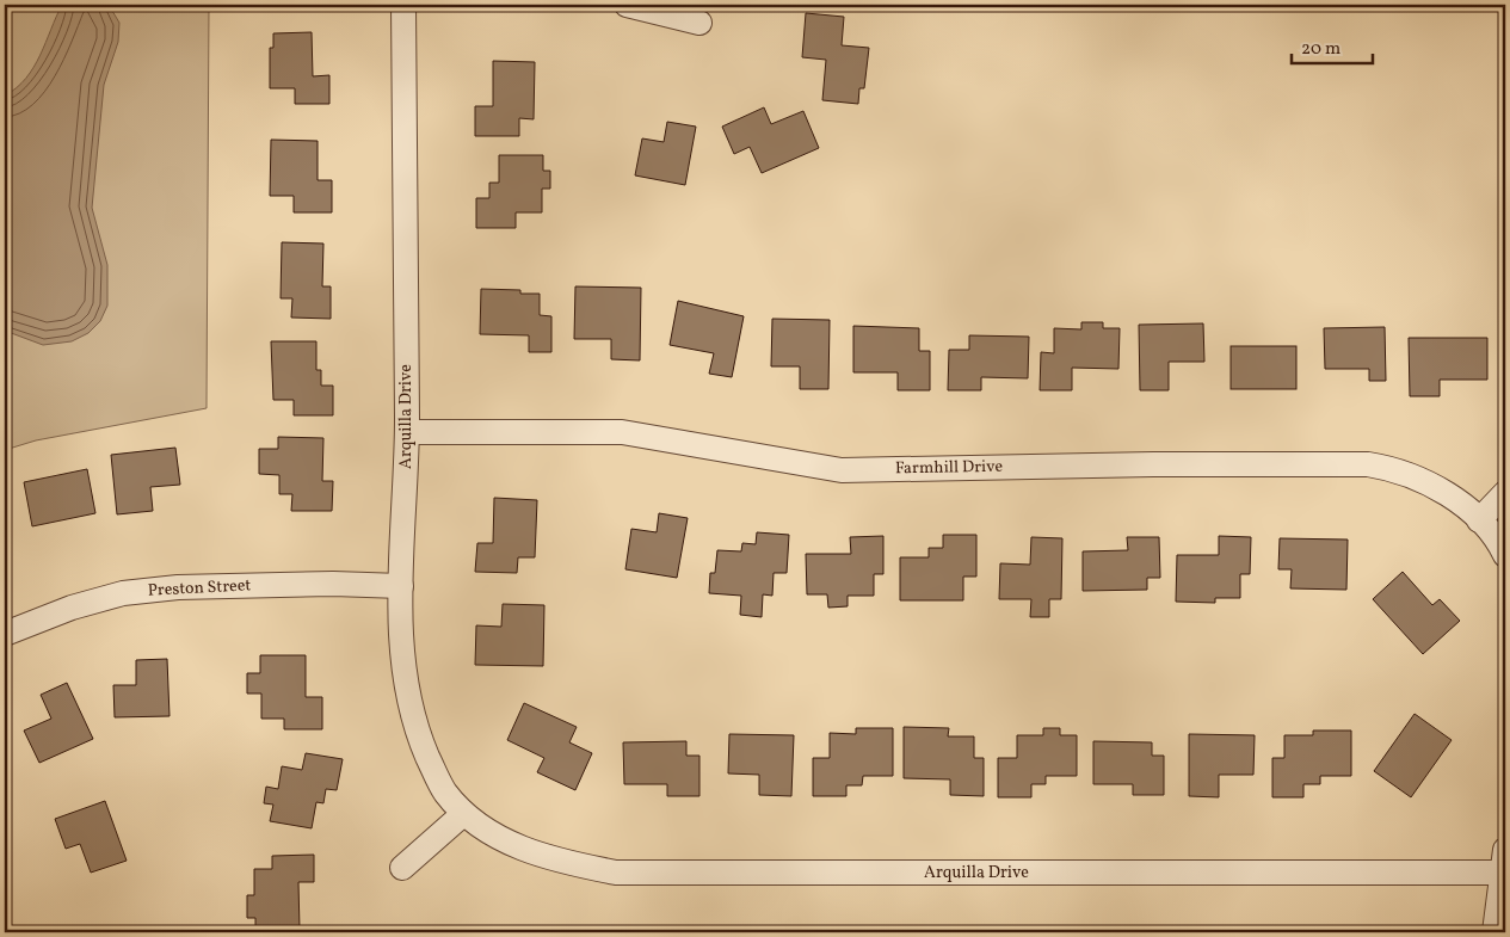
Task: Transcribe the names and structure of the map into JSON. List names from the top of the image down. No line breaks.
{"streets":{"street":["Arquilla Drive","Farmhill Drive","Preston Street"]},"crossings":[["Arquilla Drive","Farmhill Drive"],["Arquilla Drive","Preston Street"]],"scale_bar":"20 m"}
